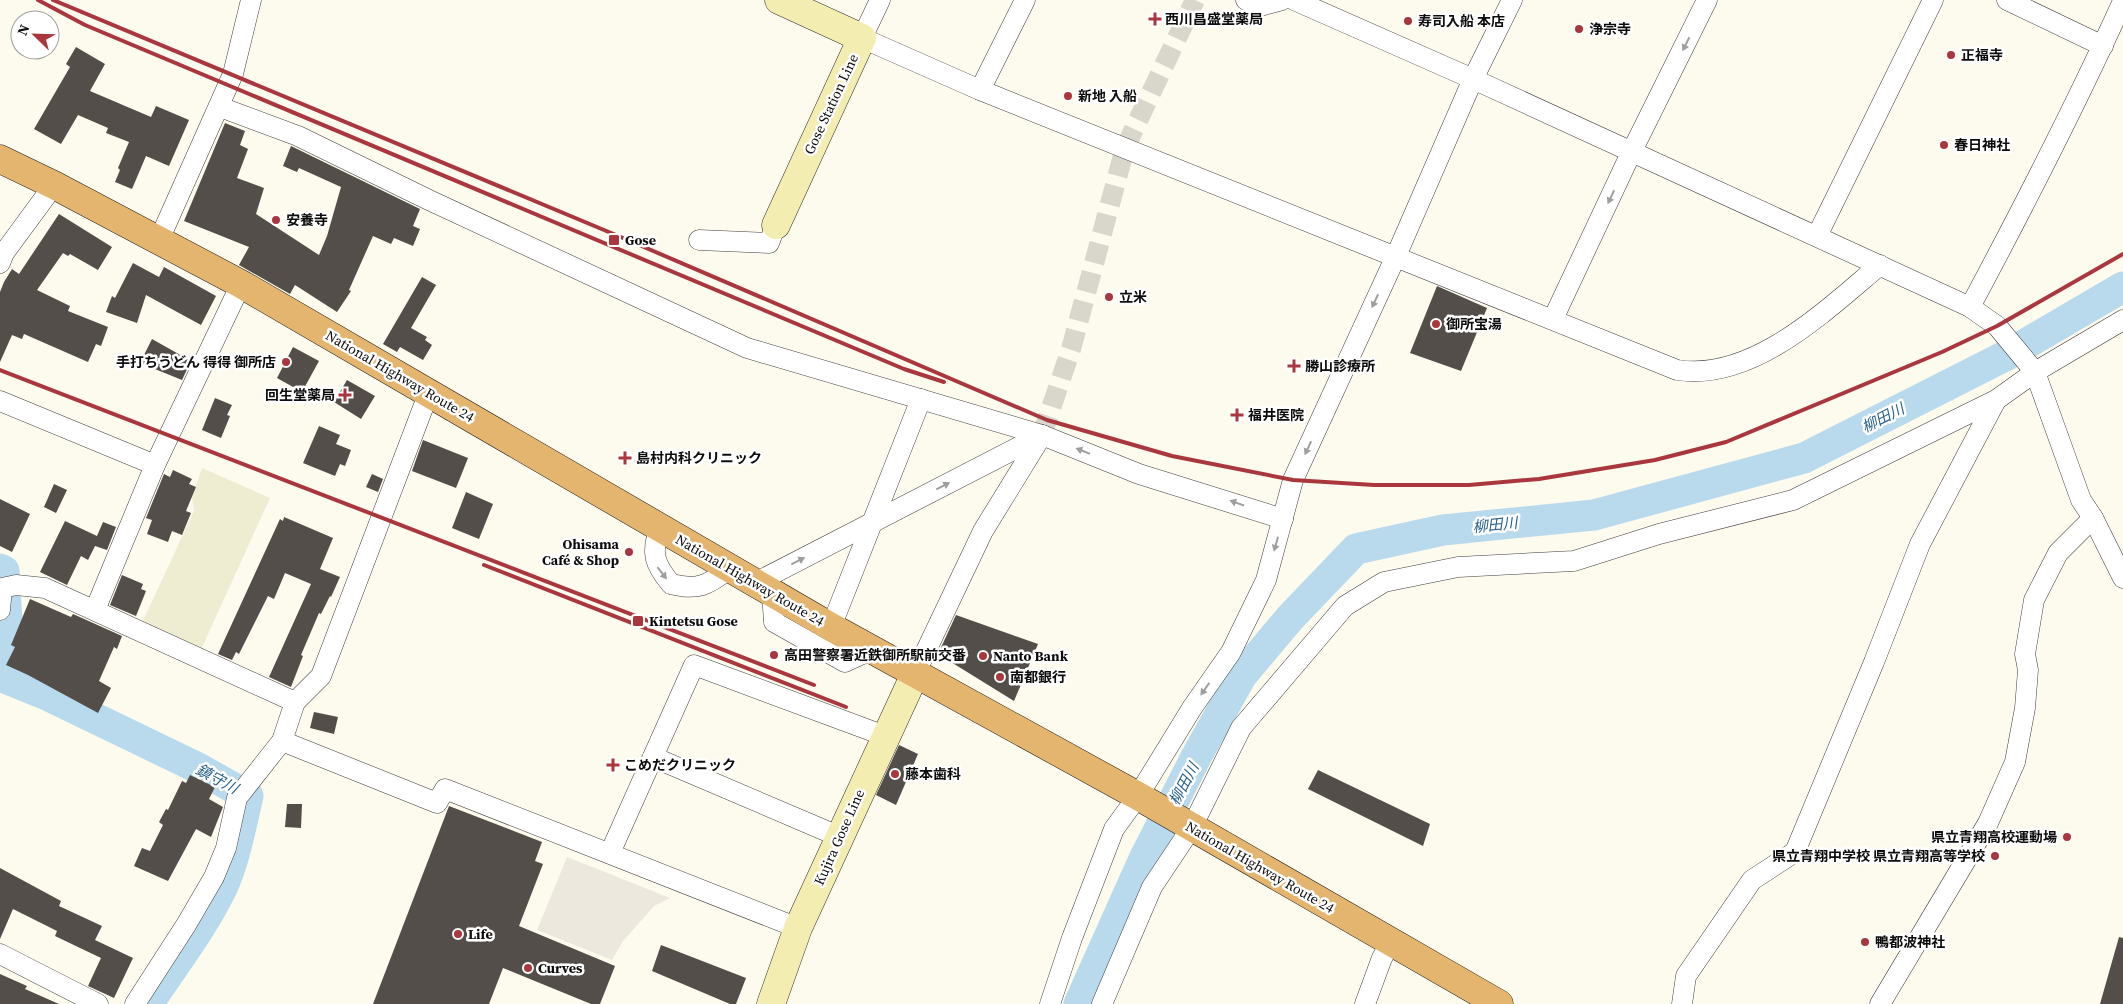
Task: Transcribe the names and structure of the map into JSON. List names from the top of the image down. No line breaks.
{"streets":{"highway":["National Highway Route 24"],"main road":["Gose Station Line","Kujira Gose Line"]},"crossings":[["National Highway Route 24","Kujira Gose Line"]],"water":["柳田川","鎮守川"],"places":{"health":["西川昌盛堂薬局","勝山診療所","回生堂薬局","福井医院","島村内科クリニック","こめだクリニック"],"other":["寿司入船 本店","浄宗寺","正福寺","新地 入船","春日神社","安養寺","立米","御所宝湯","手打ちうどん 得得 御所店","Ohisama Café & Shop","高田警察署近鉄御所駅前交番","Nanto Bank","南都銀行","藤本歯科","県立青翔高校運動場","県立青翔中学校 県立青翔高等学校","Life","鴨都波神社","Curves"],"transit":["Gose","Kintetsu Gose"]},"north":"top left"}
